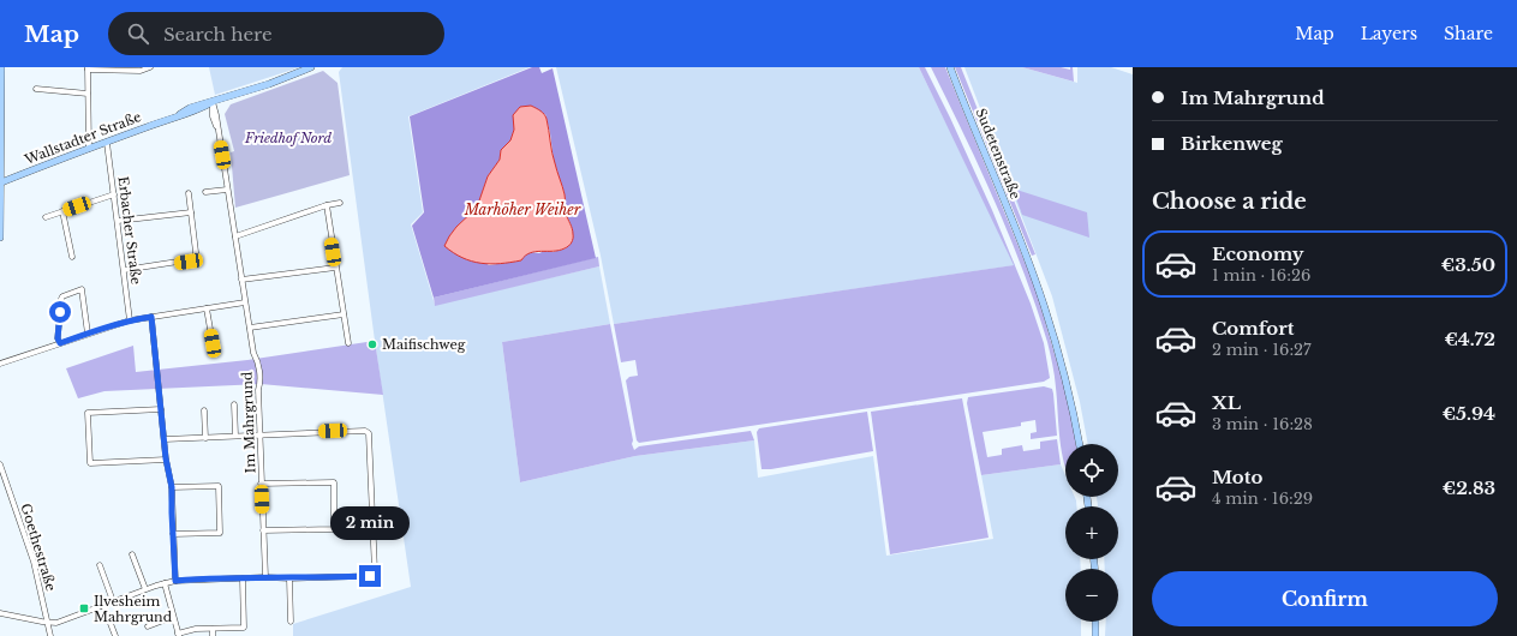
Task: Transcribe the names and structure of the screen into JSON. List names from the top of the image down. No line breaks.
{"streets":{"main road":["Wallstadter Straße","Sudetenstraße"],"street":["Erbacher Straße","Im Mahrgrund","Goethestraße"]},"crossings":[["Wallstadter Straße","Erbacher Straße"],["Wallstadter Straße","Im Mahrgrund"]],"water":["Marhöher Weiher"],"parks":["Friedhof Nord"],"places":{"other":["Maifischweg"],"transit":["Ilvesheim Mahrgrund"]},"page":{"header":"Map","search":"Search here","nav":["Map","Layers","Share"],"banner":["Im Mahrgrund","Birkenweg"],"heading":"Choose a ride","list":[{"name":"Economy","note":"1 min · 16:26","value":"€3.50"},{"name":"Comfort","note":"2 min · 16:27","value":"€4.72"},{"name":"XL","note":"3 min · 16:28","value":"€5.94"},{"name":"Moto","note":"4 min · 16:29","value":"€2.83"}],"map_buttons":["+","−"],"bubble":"2 min","buttons":"Confirm"}}
